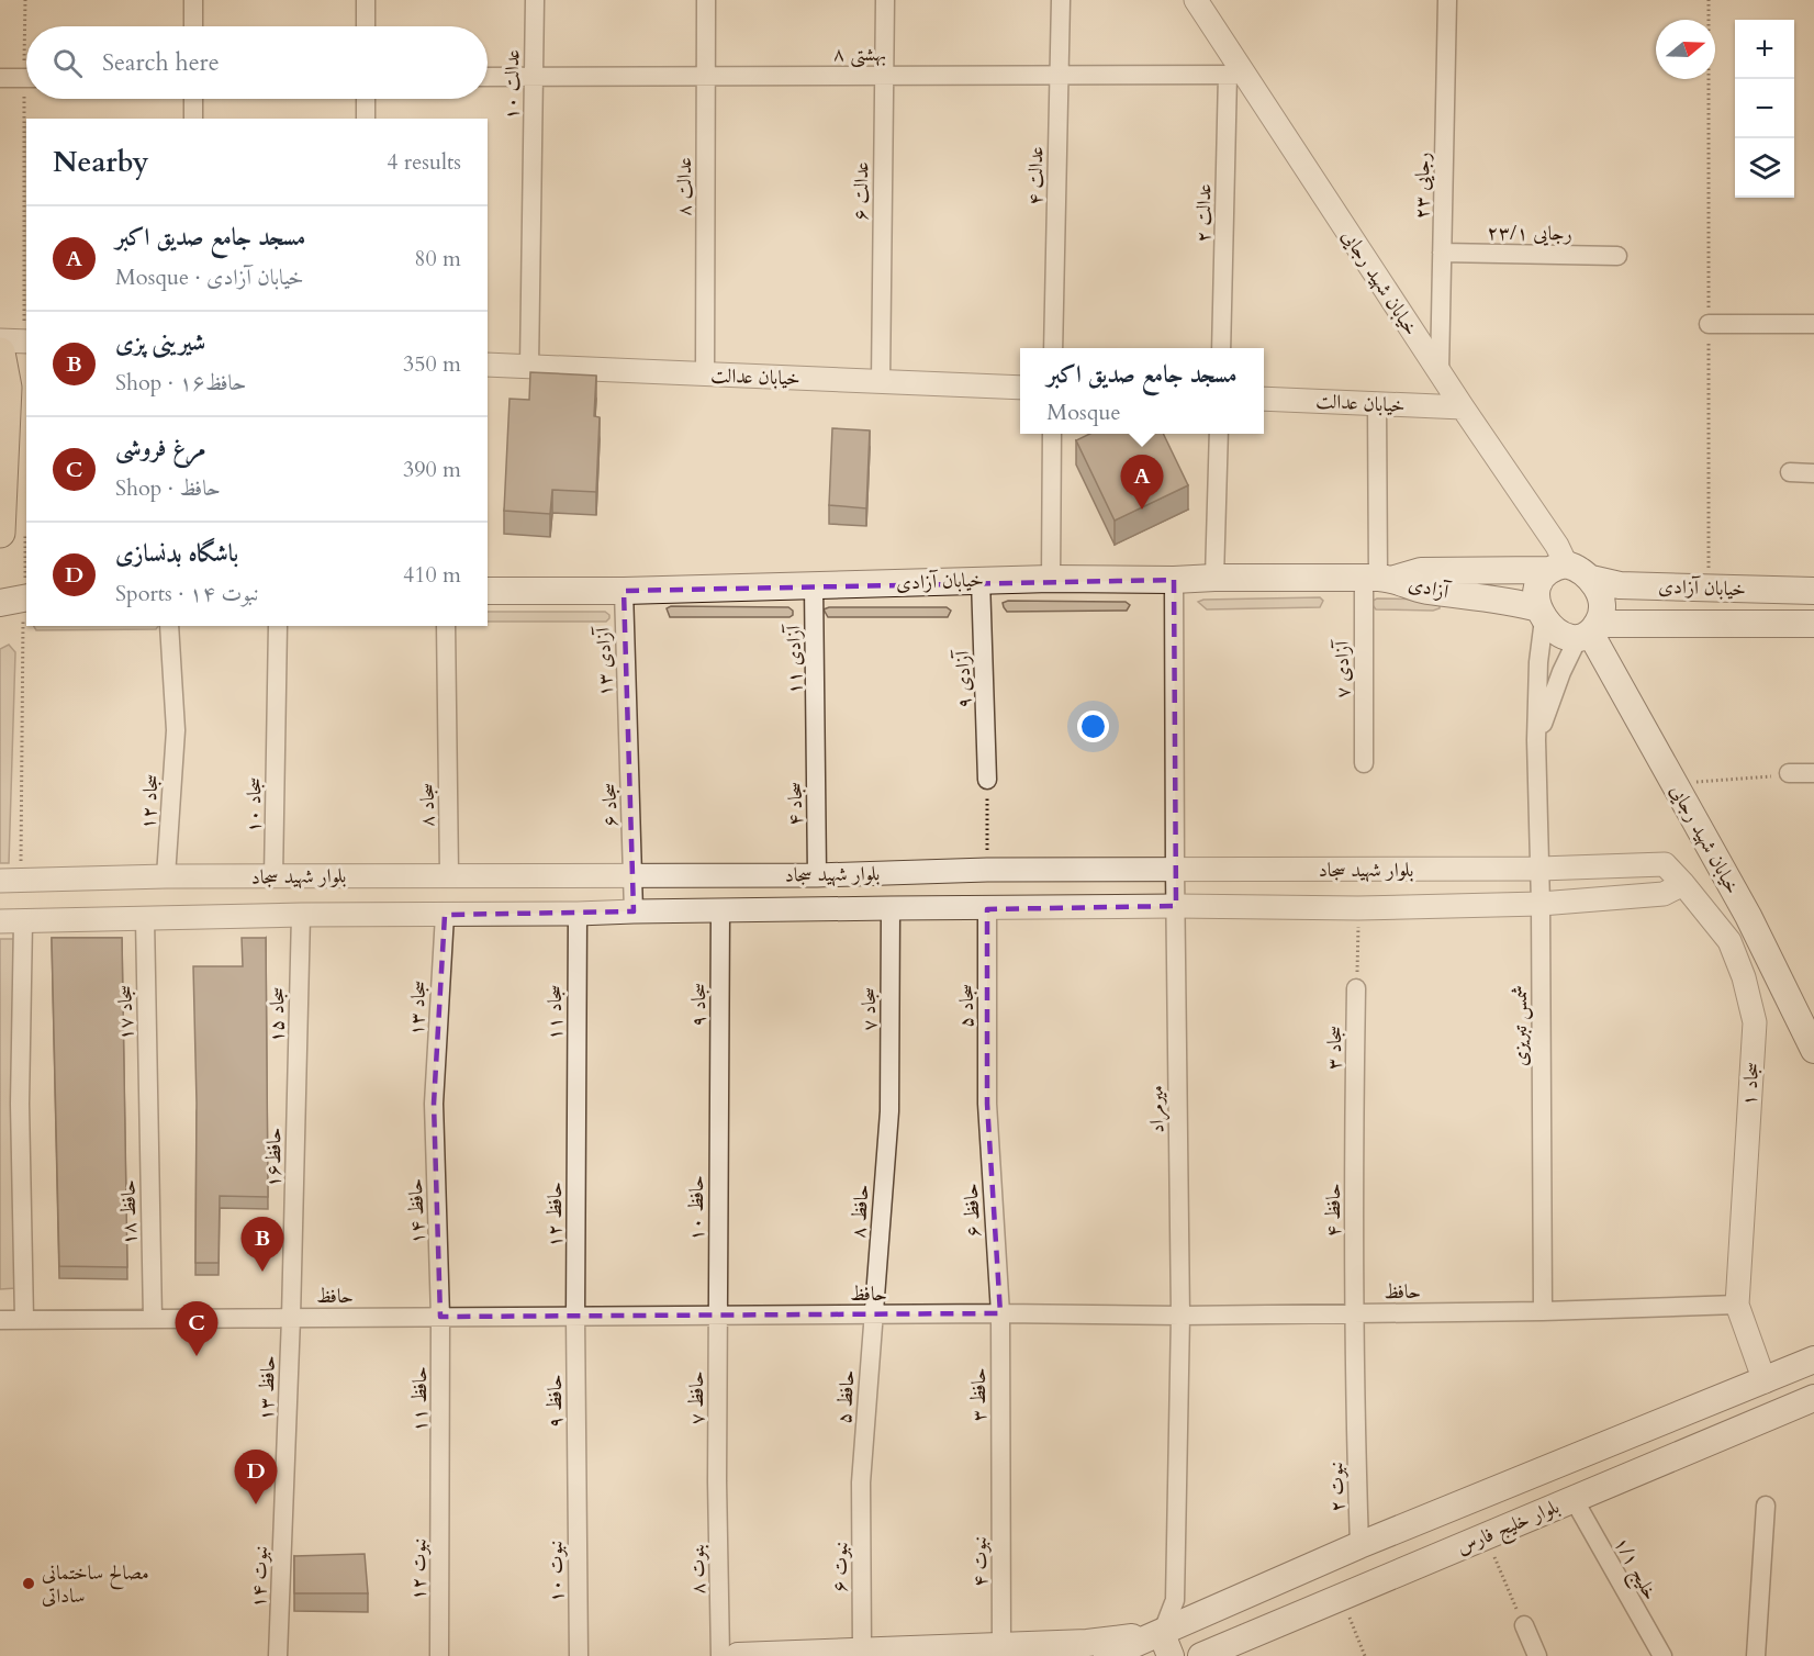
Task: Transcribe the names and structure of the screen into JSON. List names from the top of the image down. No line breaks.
{"streets":{"main road":["خیابان شهید رجایی","خیابان آزادی","آزادی","بلوار خلیج فارس"],"street":["بهشتی ۸","عدالت ۱۰","عدالت ۴","رجایی ۲۳","عدالت ۸","عدالت ۶","عدالت ۲","رجایی ۲۳/۱","خیابان عدالت","آزادی ۱۱","آزادی ۱۳","آزادی ۷","آزادی ۹","سجاد ۱۲","سجاد ۴","سجاد ۱۰","سجاد ۸","سجاد ۶","بلوار شهید سجاد","سجاد ۹","سجاد ۵","سجاد ۱۳","سجاد ۷","سجاد ۱۷","سجاد ۱۱","سجاد ۱۵","شمس تبریزی","سجاد ۳","سجاد ۱","میرمراد","حافظ۱۶","حافظ ۱۰","حافظ ۶","حافظ ۴","حافظ ۱۴","حافظ ۸","حافظ ۱۸","حافظ ۱۲","حافظ","حافظ ۱۳","حافظ ۳","حافظ ۵","حافظ ۷","حافظ ۱۱","حافظ ۹","نبوت ۲","نبوت ۴","نبوت ۶","خلیج ۱/۱","نبوت ۱۲","بنوت ۸","نبوت ۱۰","نبوت ۱۴"]},"crossings":[["بهشتی ۸","عدالت ۱۰"],["بهشتی ۸","عدالت ۴"],["بهشتی ۸","عدالت ۸"],["بهشتی ۸","عدالت ۶"],["بهشتی ۸","عدالت ۲"],["بهشتی ۸","خیابان شهید رجایی"],["عدالت ۱۰","خیابان عدالت"],["رجایی ۲۳","رجایی ۲۳/۱"],["رجایی ۲۳","خیابان شهید رجایی"],["عدالت ۸","خیابان عدالت"],["عدالت ۶","خیابان عدالت"],["عدالت ۲","خیابان شهید رجایی"],["خیابان شهید رجایی","خیابان عدالت"],["خیابان شهید رجایی","خیابان آزادی"],["خیابان شهید رجایی","آزادی"],["خیابان شهید رجایی","شمس تبریزی"],["خیابان عدالت","آزادی ۷"],["خیابان آزادی","آزادی"],["خیابان آزادی","آزادی ۱۱"],["خیابان آزادی","آزادی ۱۳"],["خیابان آزادی","آزادی ۷"],["خیابان آزادی","آزادی ۹"],["خیابان آزادی","شمس تبریزی"],["خیابان آزادی","میرمراد"],["آزادی","آزادی ۷"],["آزادی","شمس تبریزی"],["آزادی ۱۱","سجاد ۴"],["آزادی ۱۳","سجاد ۶"],["سجاد ۱۲","بلوار شهید سجاد"],["سجاد ۴","بلوار شهید سجاد"],["سجاد ۱۰","بلوار شهید سجاد"],["سجاد ۸","بلوار شهید سجاد"],["سجاد ۶","بلوار شهید سجاد"],["بلوار شهید سجاد","سجاد ۹"],["بلوار شهید سجاد","سجاد ۵"],["بلوار شهید سجاد","سجاد ۱۳"],["بلوار شهید سجاد","سجاد ۷"],["بلوار شهید سجاد","سجاد ۱۷"],["بلوار شهید سجاد","سجاد ۱۱"],["بلوار شهید سجاد","سجاد ۱۵"],["بلوار شهید سجاد","شمس تبریزی"],["بلوار شهید سجاد","سجاد ۱"],["بلوار شهید سجاد","میرمراد"],["سجاد ۹","حافظ ۱۰"],["سجاد ۵","حافظ ۶"],["سجاد ۱۳","حافظ ۱۴"],["سجاد ۷","حافظ ۸"],["سجاد ۱۷","حافظ ۱۸"],["سجاد ۱۱","حافظ ۱۲"],["سجاد ۱۵","حافظ۱۶"],["شمس تبریزی","حافظ"],["سجاد ۳","حافظ ۴"],["سجاد ۱","حافظ"],["میرمراد","حافظ"],["حافظ۱۶","حافظ"],["حافظ۱۶","حافظ ۱۳"],["حافظ ۱۰","حافظ"],["حافظ ۱۰","حافظ ۷"],["حافظ ۶","حافظ"],["حافظ ۶","حافظ ۳"],["حافظ ۴","حافظ"],["حافظ ۴","نبوت ۲"],["حافظ ۱۴","حافظ"],["حافظ ۱۴","حافظ ۱۱"],["حافظ ۸","حافظ"],["حافظ ۸","حافظ ۵"],["حافظ ۱۸","حافظ"],["حافظ ۱۲","حافظ"],["حافظ ۱۲","حافظ ۹"],["حافظ","حافظ ۱۳"],["حافظ","حافظ ۳"],["حافظ","حافظ ۵"],["حافظ","حافظ ۷"],["حافظ","حافظ ۱۱"],["حافظ","حافظ ۹"],["حافظ ۱۳","نبوت ۱۴"],["حافظ ۳","نبوت ۴"],["حافظ ۵","نبوت ۶"],["حافظ ۷","بنوت ۸"],["حافظ ۱۱","نبوت ۱۲"],["حافظ ۹","نبوت ۱۰"],["بلوار خلیج فارس","خلیج ۱/۱"]],"places":["مصالح ساختمانی ساداتی"],"north":"right","page":{"map_buttons":["+","−"],"search":"Search here","heading":["Nearby","4 results"],"list":[{"mark":"A","name":"مسجد جامع صدیق اکبر","note":"Mosque · خیابان آزادی","value":"80 m"},{"mark":"B","name":"شیرینی پزی","note":"Shop · حافظ۱۶","value":"350 m"},{"mark":"C","name":"مرغ فروشی","note":"Shop · حافظ","value":"390 m"},{"mark":"D","name":"باشگاه بدنسازی","note":"Sports · نبوت ۱۴","value":"410 m"}],"popup":["مسجد جامع صدیق اکبر","Mosque"],"pins":["A","B","C","D"]}}
